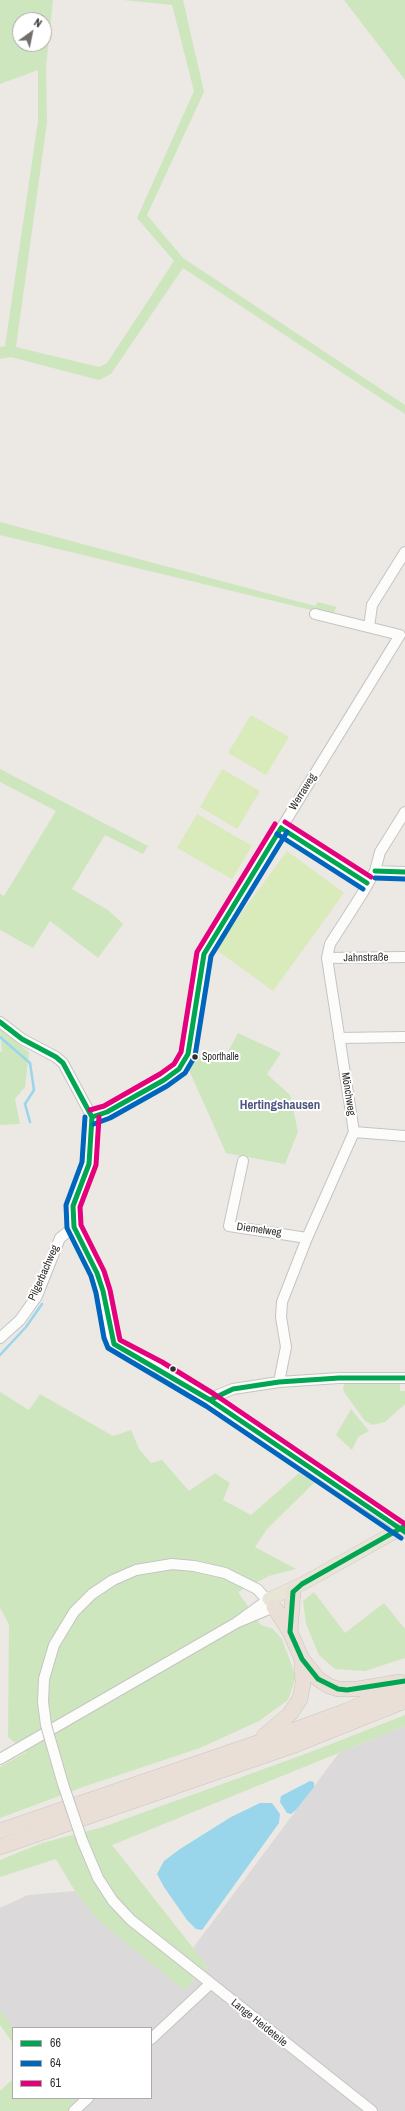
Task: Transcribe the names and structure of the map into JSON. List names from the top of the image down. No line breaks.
{"streets":{"street":["Werraweg","Jahnstraße","Mönchweg","Diemelweg","Pilgerbachweg","Lange Heideteile"]},"crossings":[["Jahnstraße","Mönchweg"]],"districts":["Hertingshausen"],"places":["Sporthalle"],"lines":["transit line 61","transit line 66","transit line 64"],"legend":["66","64","61"],"north":"top right"}
